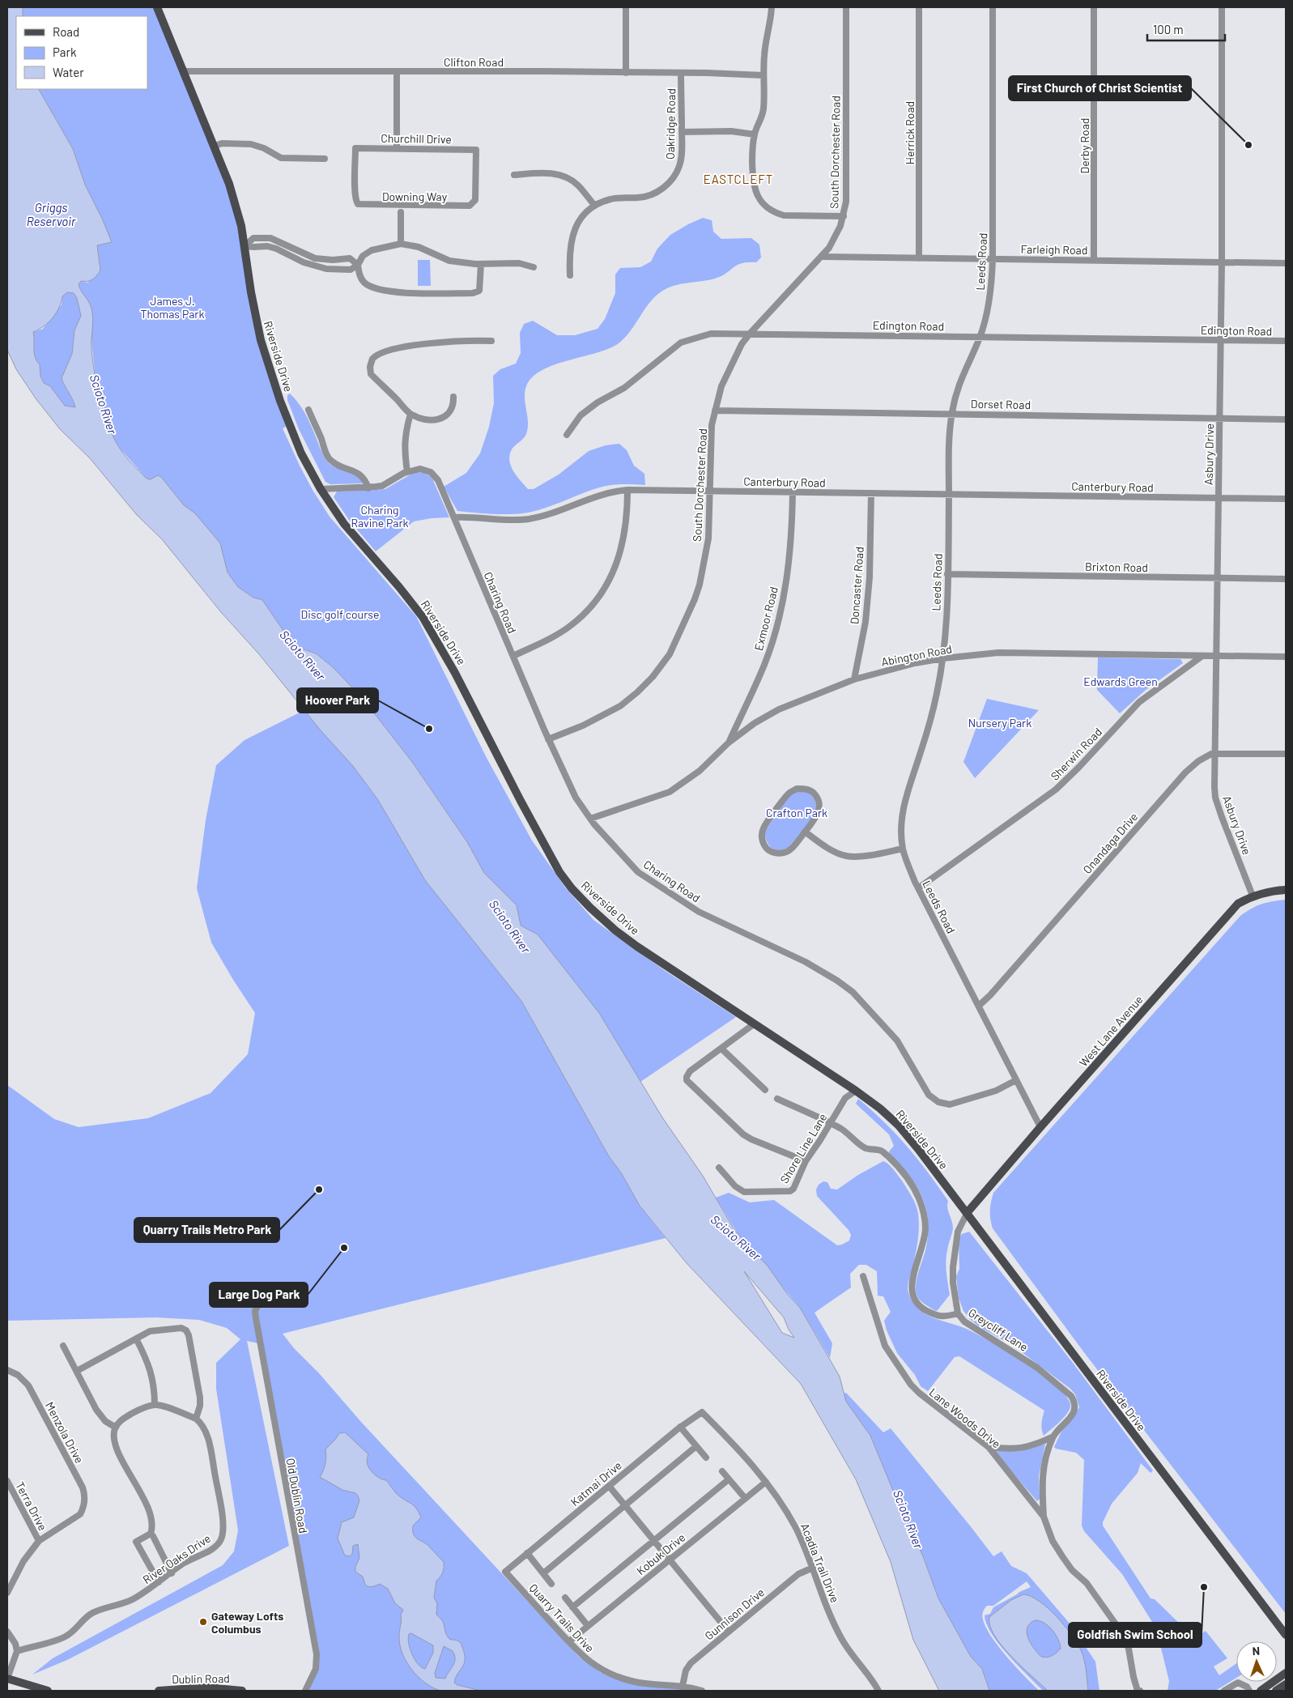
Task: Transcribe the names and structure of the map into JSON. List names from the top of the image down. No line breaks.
{"streets":{"main road":["Riverside Drive","West Lane Avenue","Dublin Road"],"street":["Clifton Road","Oakridge Road","Herrick Road","Churchill Drive","Derby Road","South Dorchester Road","Downing Way","Farleigh Road","Leeds Road","Edington Road","Dorset Road","Asbury Drive","Canterbury Road","Brixton Road","Doncaster Road","Charing Road","Exmoor Road","Abington Road","Sherwin Road","Onandaga Drive","Shore Line Lane","Greycliff Lane","Lane Woods Drive","Menzola Drive","Katmai Drive","Old Dublin Road","Terra Drive","Kobuk Drive","River Oaks Drive","Acadia Trail Drive","Gunnison Drive","Quarry Trails Drive"]},"crossings":[["Clifton Road","Oakridge Road"],["Clifton Road","Riverside Drive"],["Herrick Road","Farleigh Road"],["Churchill Drive","Downing Way"],["Derby Road","Farleigh Road"],["South Dorchester Road","Farleigh Road"],["South Dorchester Road","Edington Road"],["South Dorchester Road","Dorset Road"],["South Dorchester Road","Canterbury Road"],["South Dorchester Road","Charing Road"],["Farleigh Road","Leeds Road"],["Farleigh Road","Asbury Drive"],["Leeds Road","Edington Road"],["Leeds Road","Dorset Road"],["Leeds Road","Canterbury Road"],["Leeds Road","Brixton Road"],["Leeds Road","Charing Road"],["Leeds Road","Abington Road"],["Leeds Road","Sherwin Road"],["Leeds Road","Onandaga Drive"],["Leeds Road","West Lane Avenue"],["Edington Road","Asbury Drive"],["Riverside Drive","West Lane Avenue"],["Riverside Drive","Shore Line Lane"],["Riverside Drive","Greycliff Lane"],["Dorset Road","Asbury Drive"],["Asbury Drive","Canterbury Road"],["Asbury Drive","Brixton Road"],["Asbury Drive","Abington Road"],["Asbury Drive","Onandaga Drive"],["Asbury Drive","West Lane Avenue"],["Canterbury Road","Doncaster Road"],["Canterbury Road","Charing Road"],["Canterbury Road","Exmoor Road"],["Doncaster Road","Abington Road"],["Charing Road","Abington Road"],["Exmoor Road","Abington Road"],["Abington Road","Sherwin Road"],["West Lane Avenue","Greycliff Lane"],["Greycliff Lane","Lane Woods Drive"],["Menzola Drive","Terra Drive"],["Katmai Drive","Acadia Trail Drive"],["Katmai Drive","Quarry Trails Drive"],["Kobuk Drive","Acadia Trail Drive"],["Kobuk Drive","Quarry Trails Drive"],["Acadia Trail Drive","Gunnison Drive"],["Gunnison Drive","Quarry Trails Drive"]],"districts":["EASTCLEFT"],"water":["Griggs Reservoir","Scioto River"],"parks":["James J. Thomas Park","Charing Ravine Park","Disc golf course","Edwards Green","Nursery Park","Crafton Park"],"places":["First Church of Christ Scientist","Hoover Park","Quarry Trails Metro Park","Large Dog Park","Goldfish Swim School","Gateway Lofts Columbus"],"legend":["Road","Park","Water"],"scale_bar":"100 m","north":"top"}
